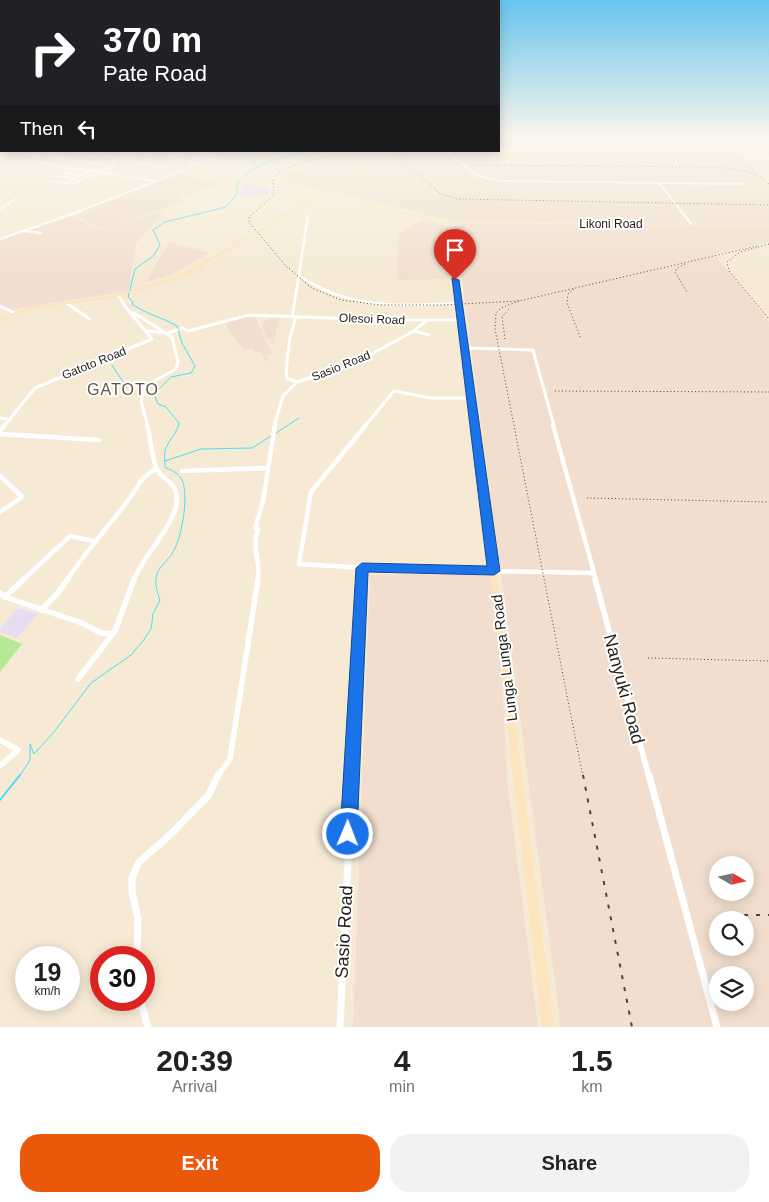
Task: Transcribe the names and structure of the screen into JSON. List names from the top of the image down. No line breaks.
{"streets":{"main road":["Likoni Road","Lunga Lunga Road"],"street":["Olesoi Road","Gatoto Road","Sasio Road","Nanyuki Road"]},"crossings":[["Likoni Road","Lunga Lunga Road"],["Olesoi Road","Sasio Road"],["Olesoi Road","Lunga Lunga Road"],["Lunga Lunga Road","Nanyuki Road"]],"districts":["GATOTO"],"north":"right","page":{"turn":["370 m","Pate Road"],"then":"Then","speed":"19 km/h","limit":"30","eta":["20:39","Arrival","4","min","1.5","km"],"buttons":["Exit","Share"]}}
